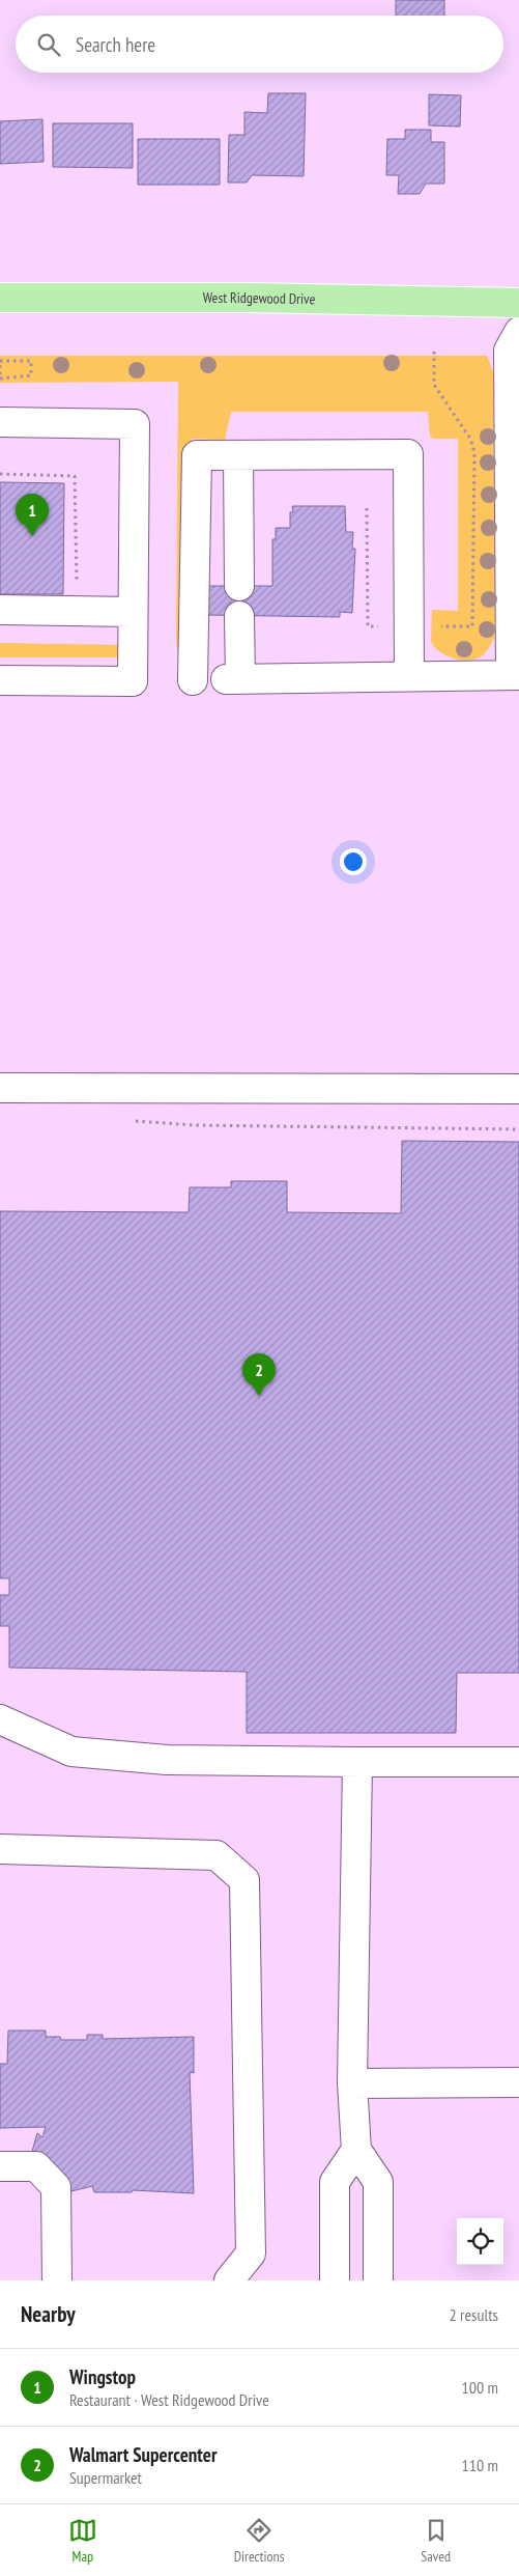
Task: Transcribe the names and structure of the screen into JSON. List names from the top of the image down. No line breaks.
{"streets":{"main road":["West Ridgewood Drive"]},"page":{"search":"Search here","pins":["1","2"],"heading":["Nearby","2 results"],"list":[{"mark":"1","name":"Wingstop","note":"Restaurant · West Ridgewood Drive","value":"100 m"},{"mark":"2","name":"Walmart Supercenter","note":"Supermarket","value":"110 m"}],"nav":["Map","Directions","Saved"]}}
